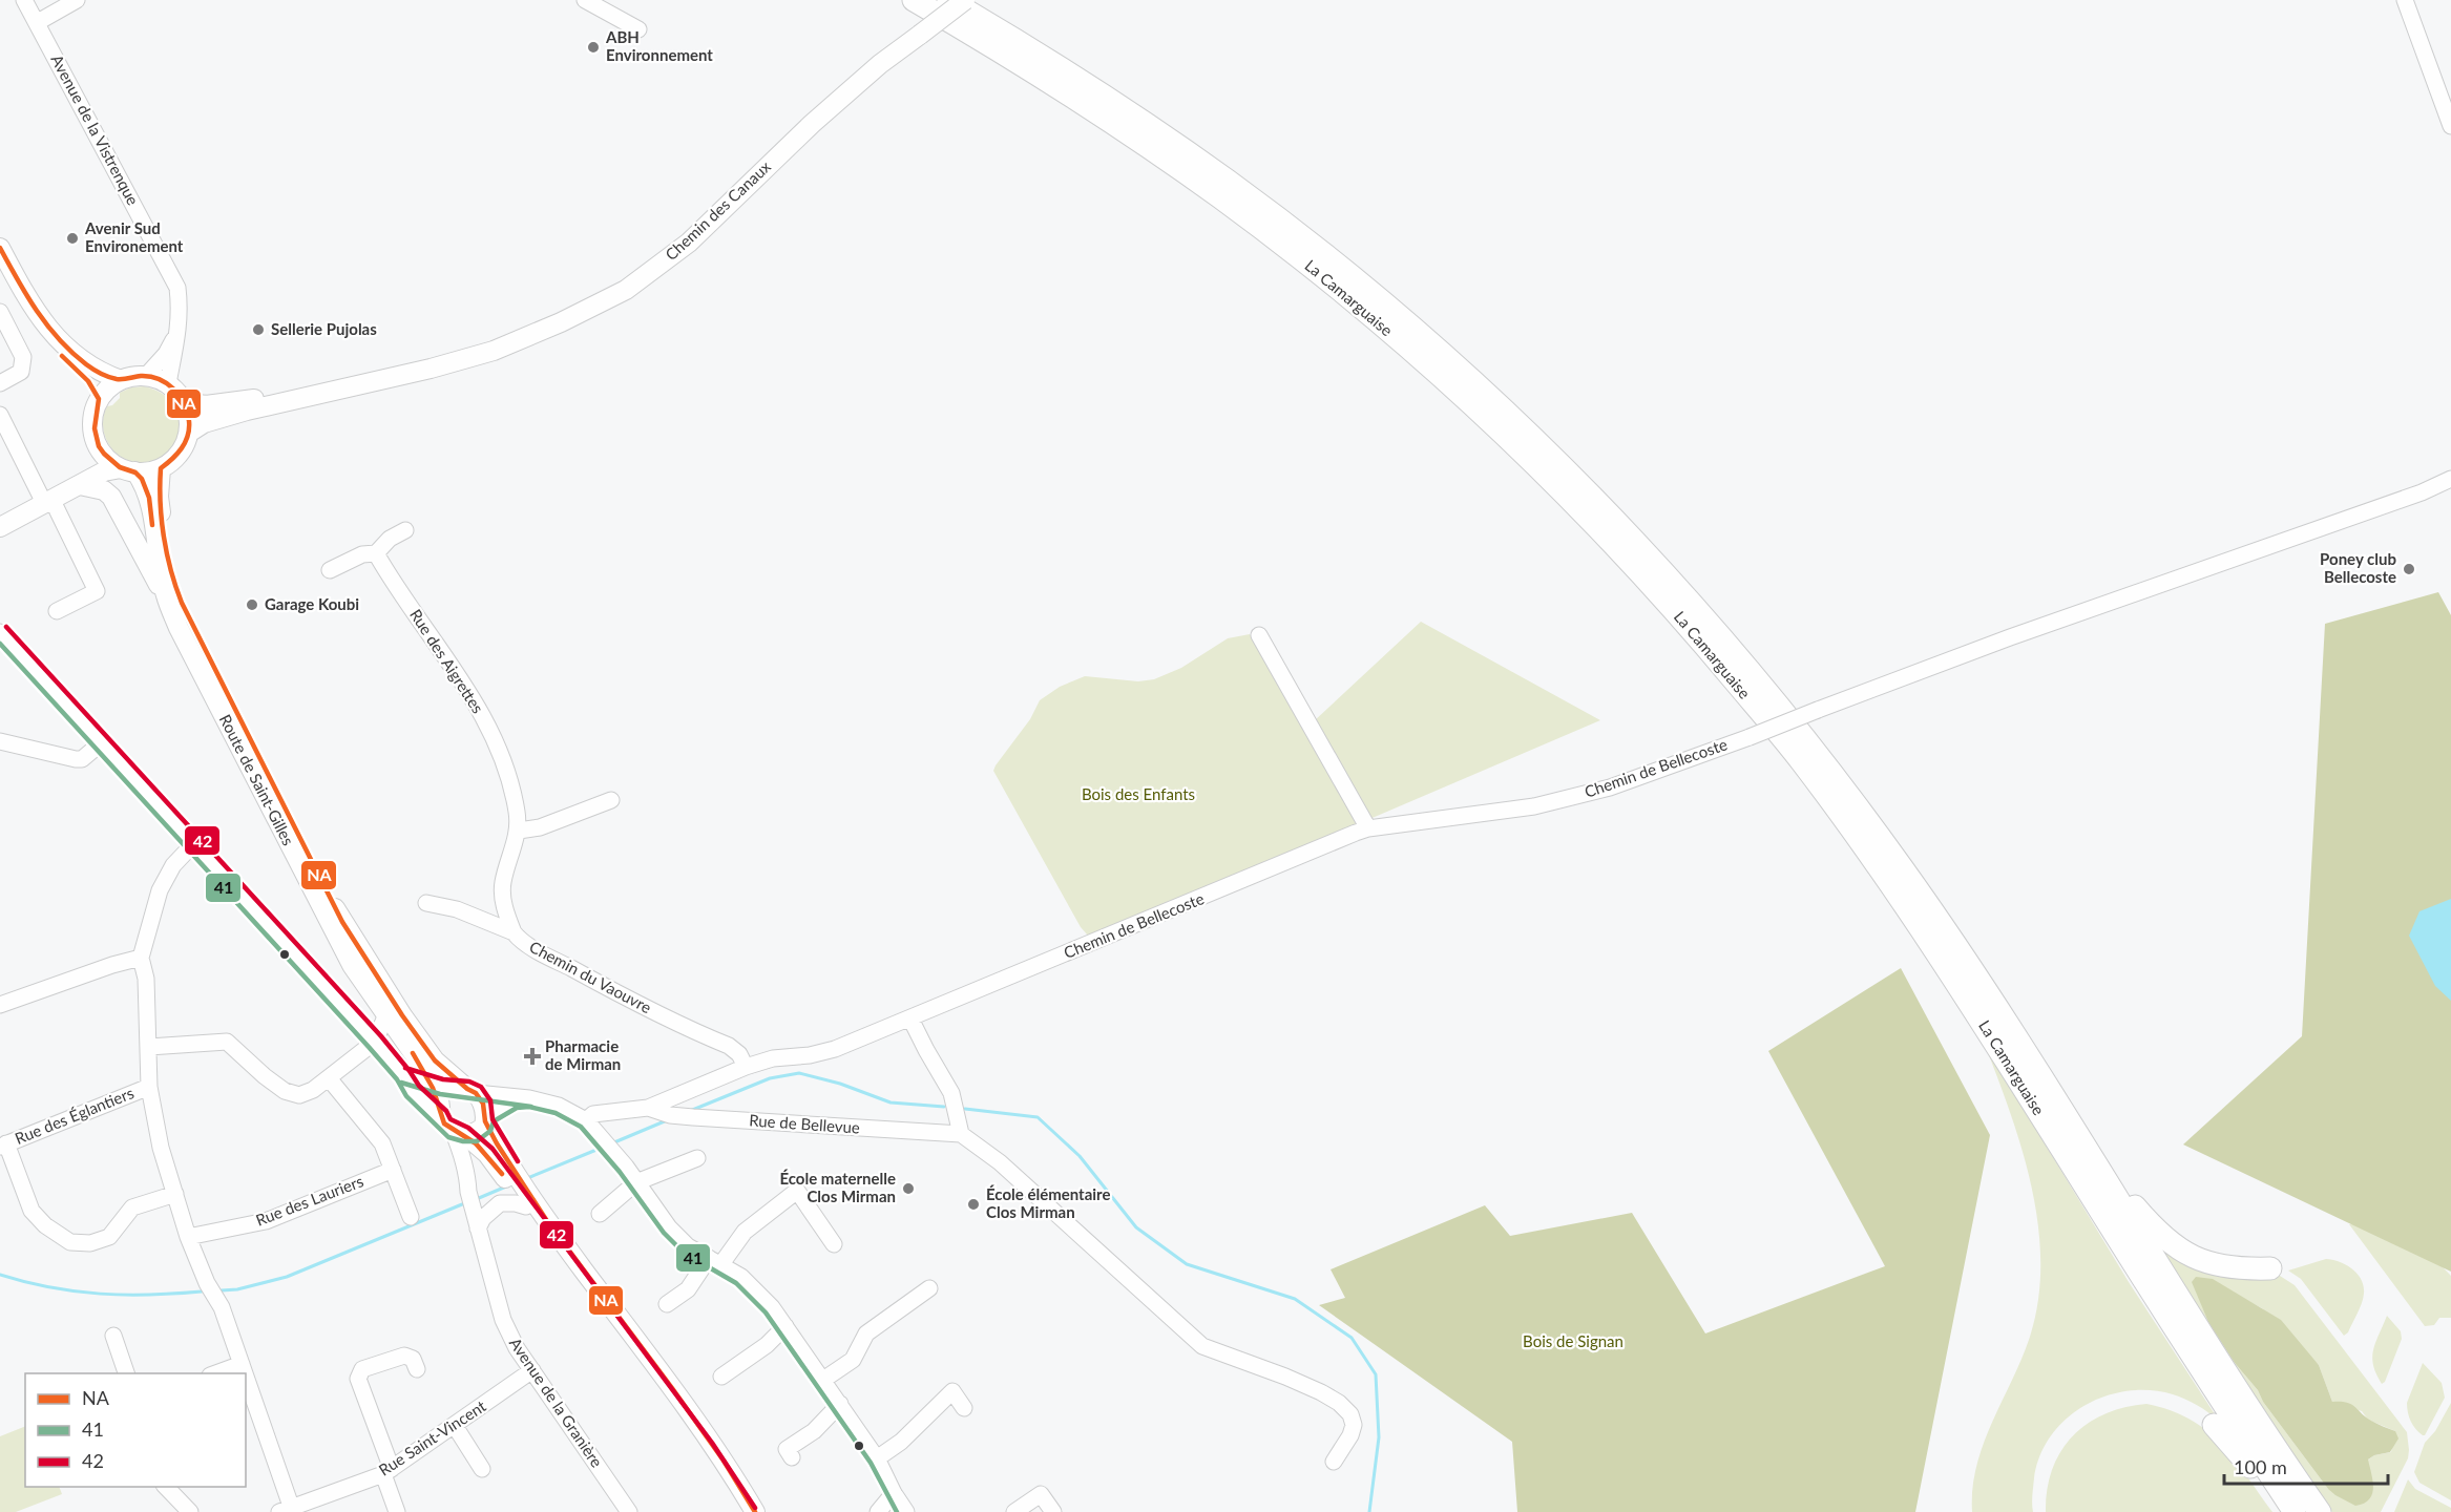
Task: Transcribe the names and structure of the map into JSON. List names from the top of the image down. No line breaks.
{"streets":{"highway":["La Camarguaise"],"main road":["Chemin des Canaux","Route de Saint-Gilles"],"street":["Avenue de la Vistrenque","Rue des Aigrettes","Chemin de Bellecoste","Chemin du Vaouvre","Rue des Églantiers","Rue de Bellevue","Rue des Lauriers","Avenue de la Granière","Rue Saint-Vincent"]},"crossings":[["Avenue de la Vistrenque","Chemin des Canaux"],["Avenue de la Vistrenque","Route de Saint-Gilles"],["Chemin des Canaux","Route de Saint-Gilles"],["Rue des Aigrettes","Chemin du Vaouvre"],["Chemin de Bellecoste","Chemin du Vaouvre"],["Chemin de Bellecoste","Rue de Bellevue"],["Route de Saint-Gilles","Avenue de la Granière"],["Avenue de la Granière","Rue Saint-Vincent"]],"parks":["Bois des Enfants","Bois de Signan"],"places":{"other":["ABH Environnement","Avenir Sud Environement","Sellerie Pujolas","Poney club Bellecoste","Garage Koubi","École maternelle Clos Mirman","École élémentaire Clos Mirman"],"health":["Pharmacie de Mirman"]},"lines":["transit line NA","transit line 42","transit line 41"],"legend":["NA","41","42"],"scale_bar":"100 m"}
